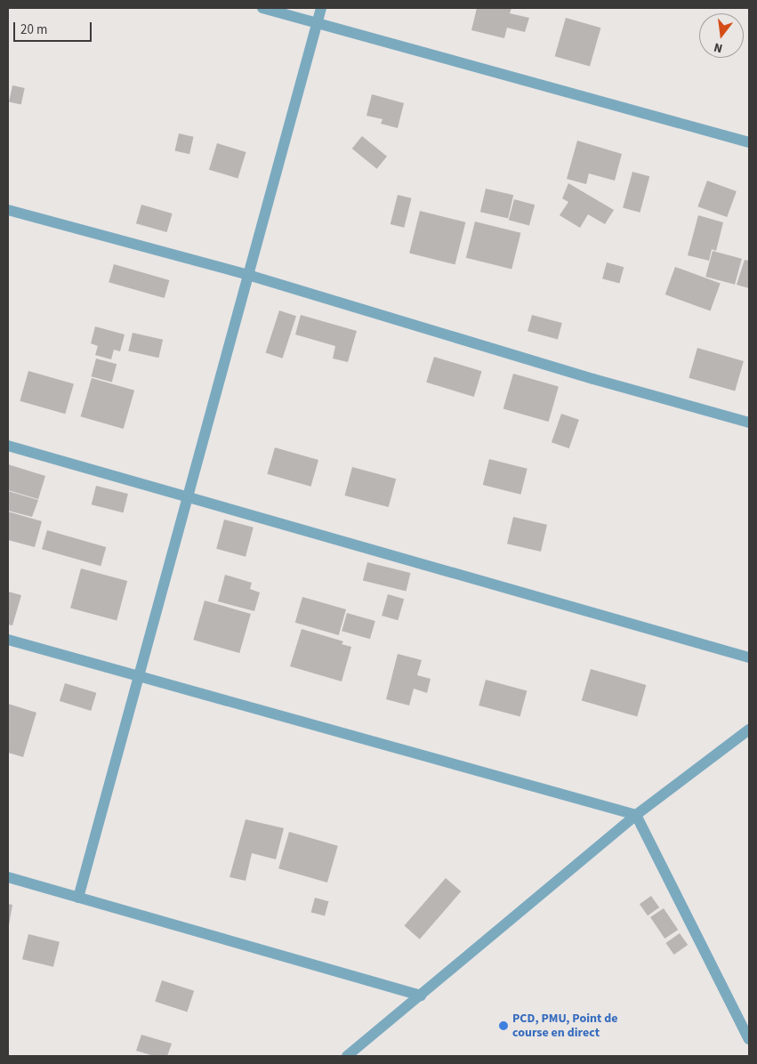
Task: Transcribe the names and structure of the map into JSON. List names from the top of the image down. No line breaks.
{"places":["PCD, PMU, Point de course en direct"],"scale_bar":"20 m","north":"bottom"}
